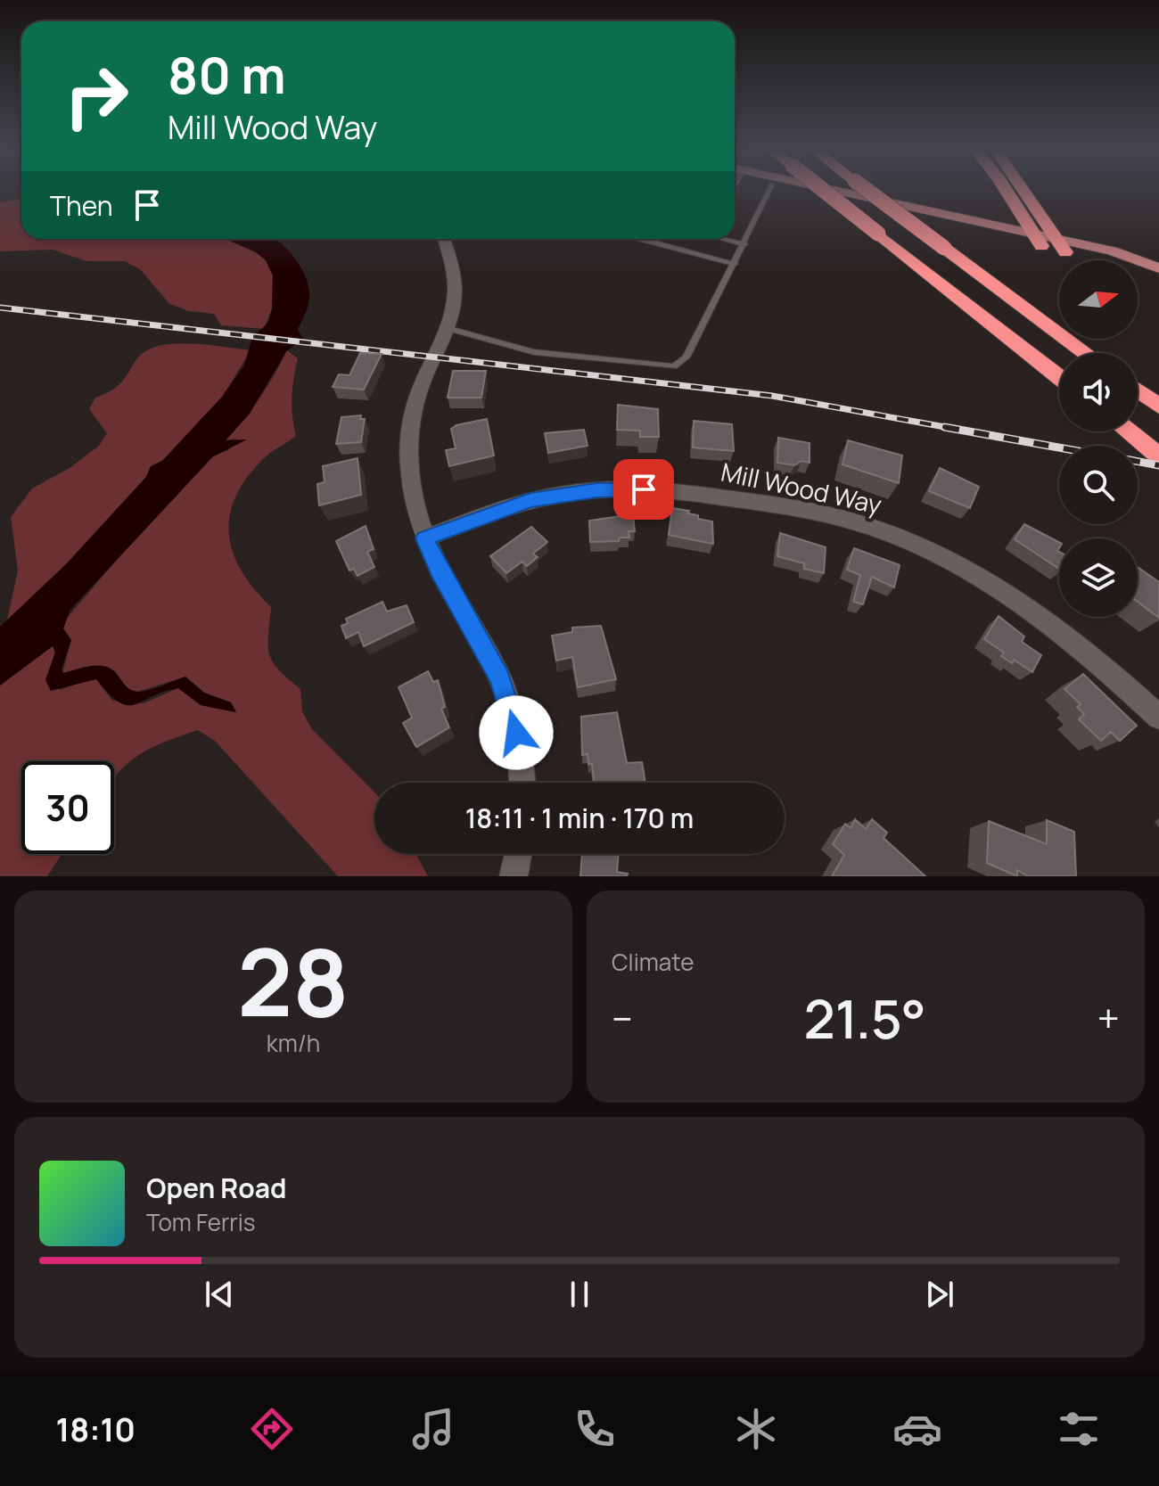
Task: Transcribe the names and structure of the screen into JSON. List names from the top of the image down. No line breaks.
{"streets":{"street":["Mill Wood Way"]},"north":"right","page":{"turn":["80 m","Mill Wood Way"],"then":"Then","limit":"30","trip":"18:11 · 1 min · 170 m","tile":[["28","km/h"],"Climate"],"heat":["−","21.5°","+"],"song":["Open Road","Tom Ferris"],"tabs":"18:10"}}
